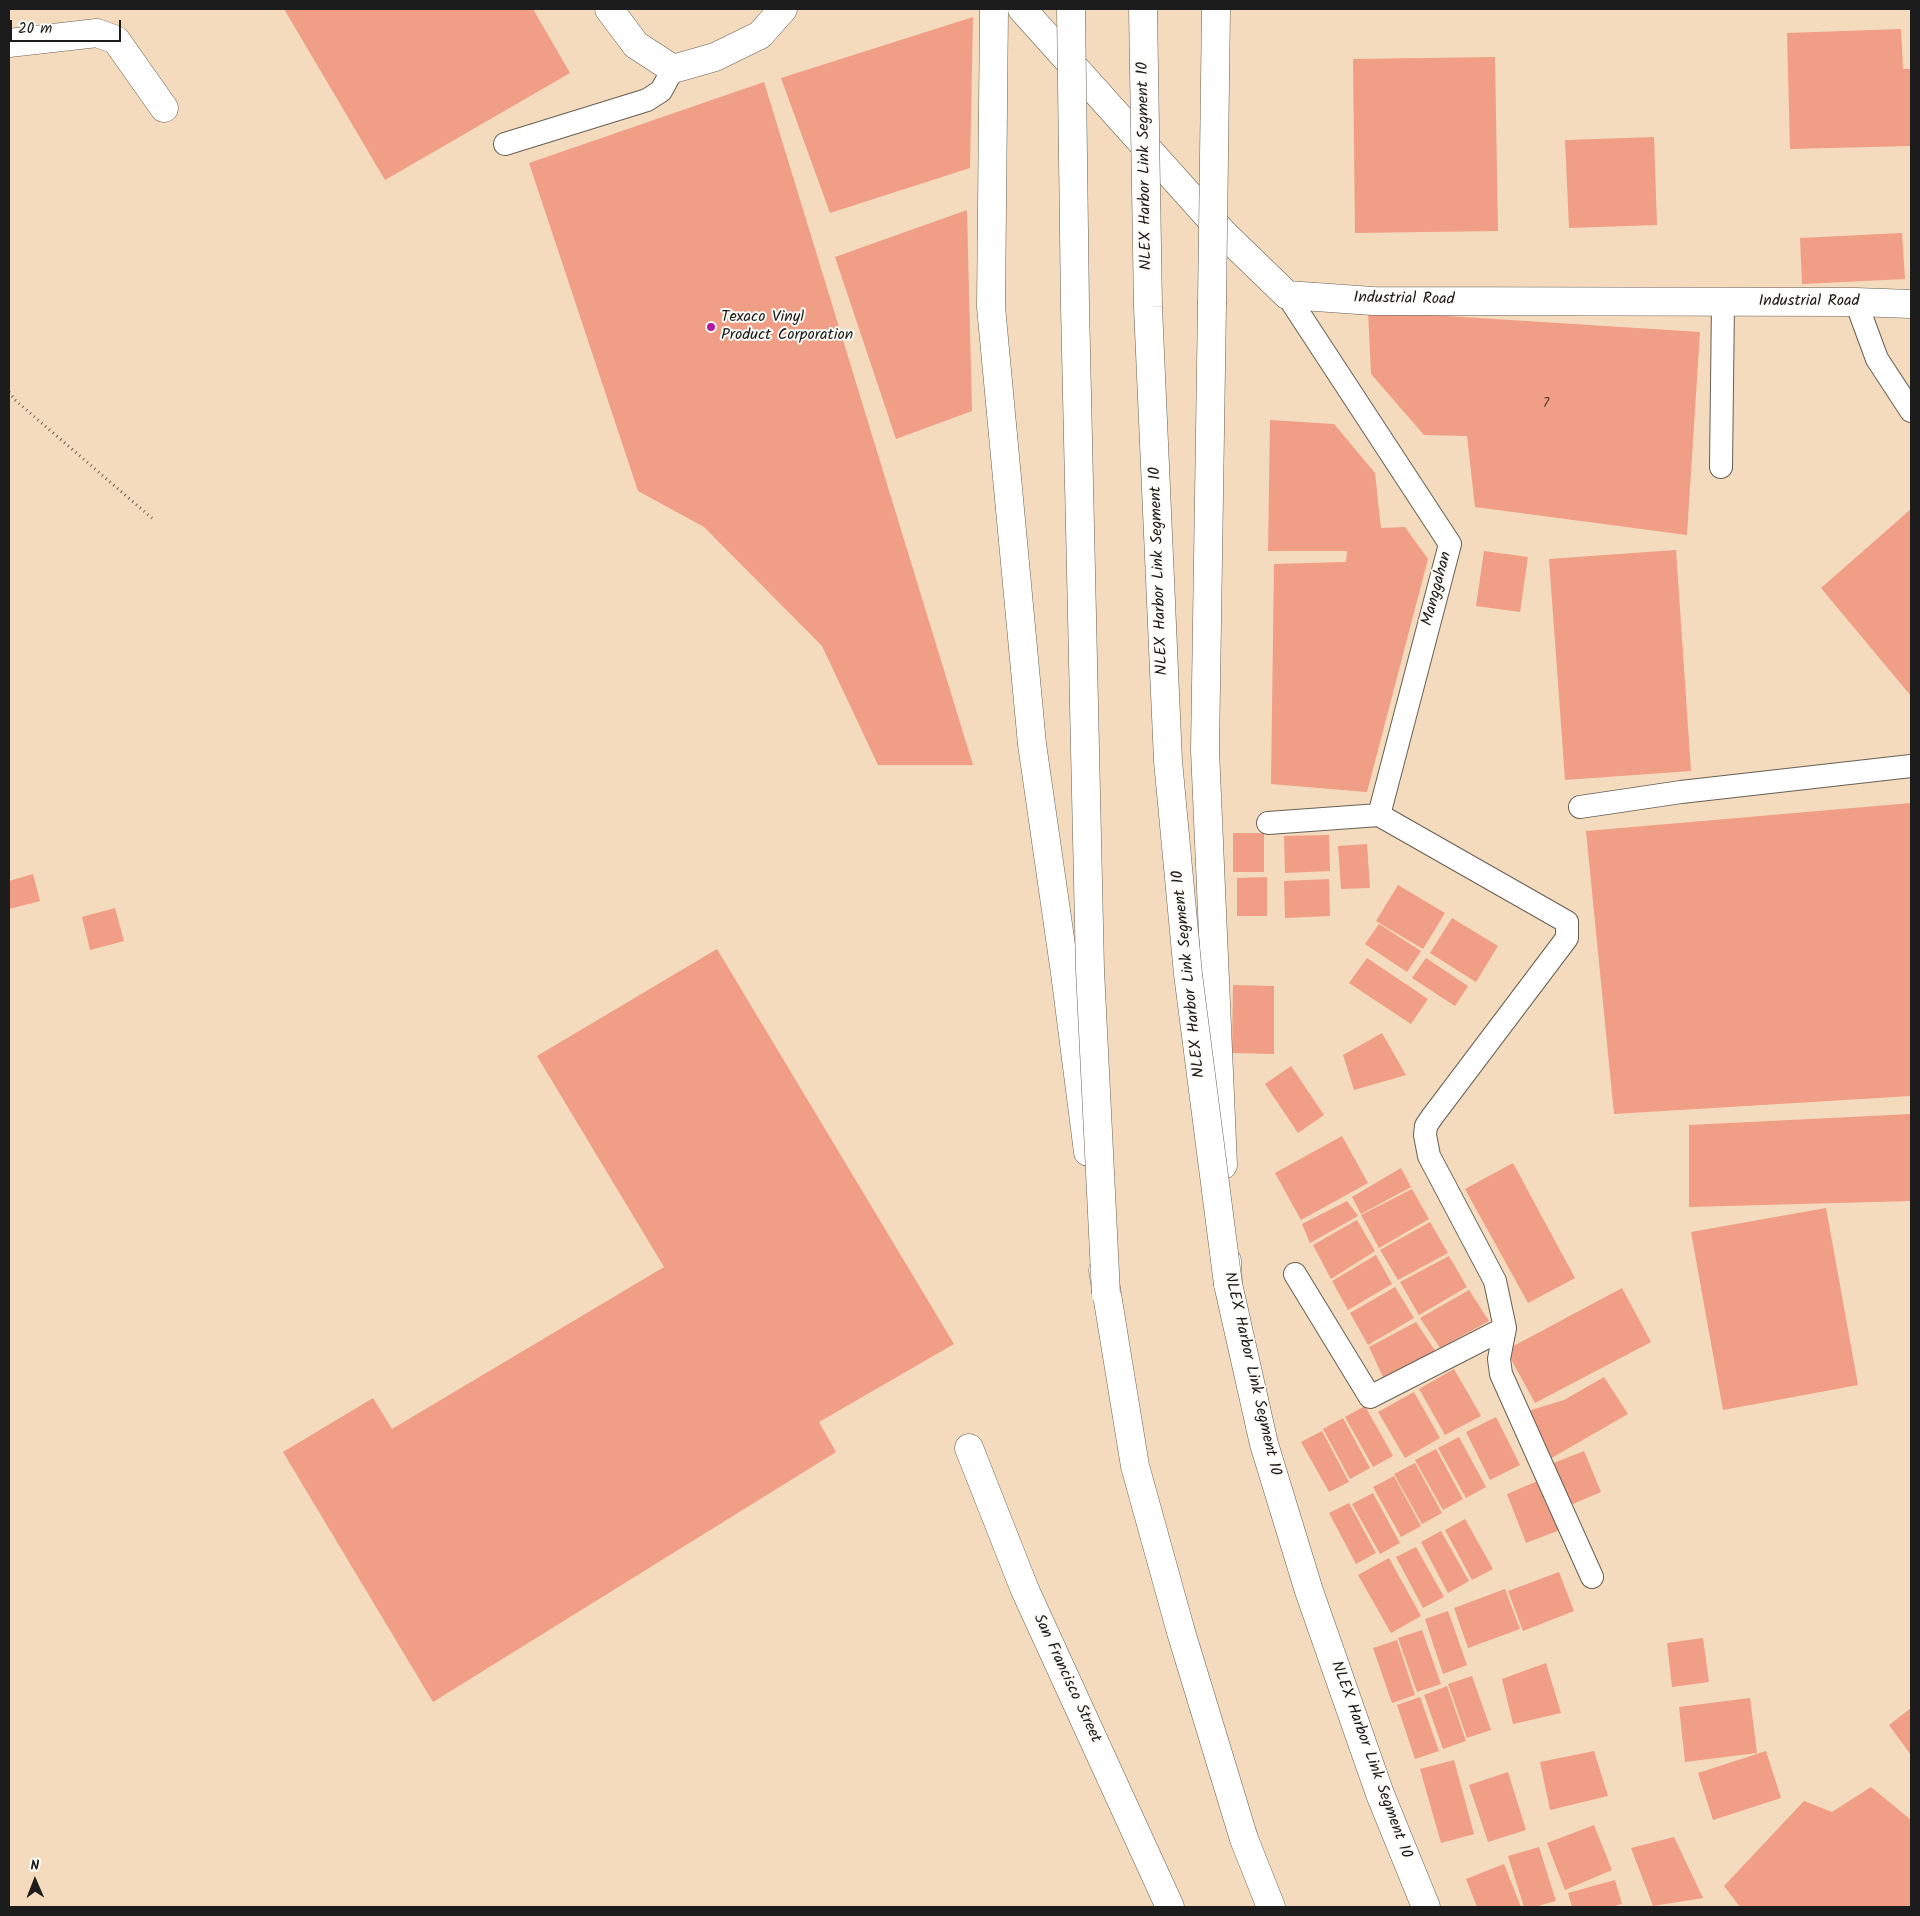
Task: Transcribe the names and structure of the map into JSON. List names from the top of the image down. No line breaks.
{"streets":{"main road":["NLEX Harbor Link Segment 10","Industrial Road","San Francisco Street"],"lane":["Manggahan"]},"crossings":[["Industrial Road","Manggahan"]],"places":["Texaco Vinyl Product Corporation"],"house_numbers":["7"],"scale_bar":"20 m","north":"top"}
